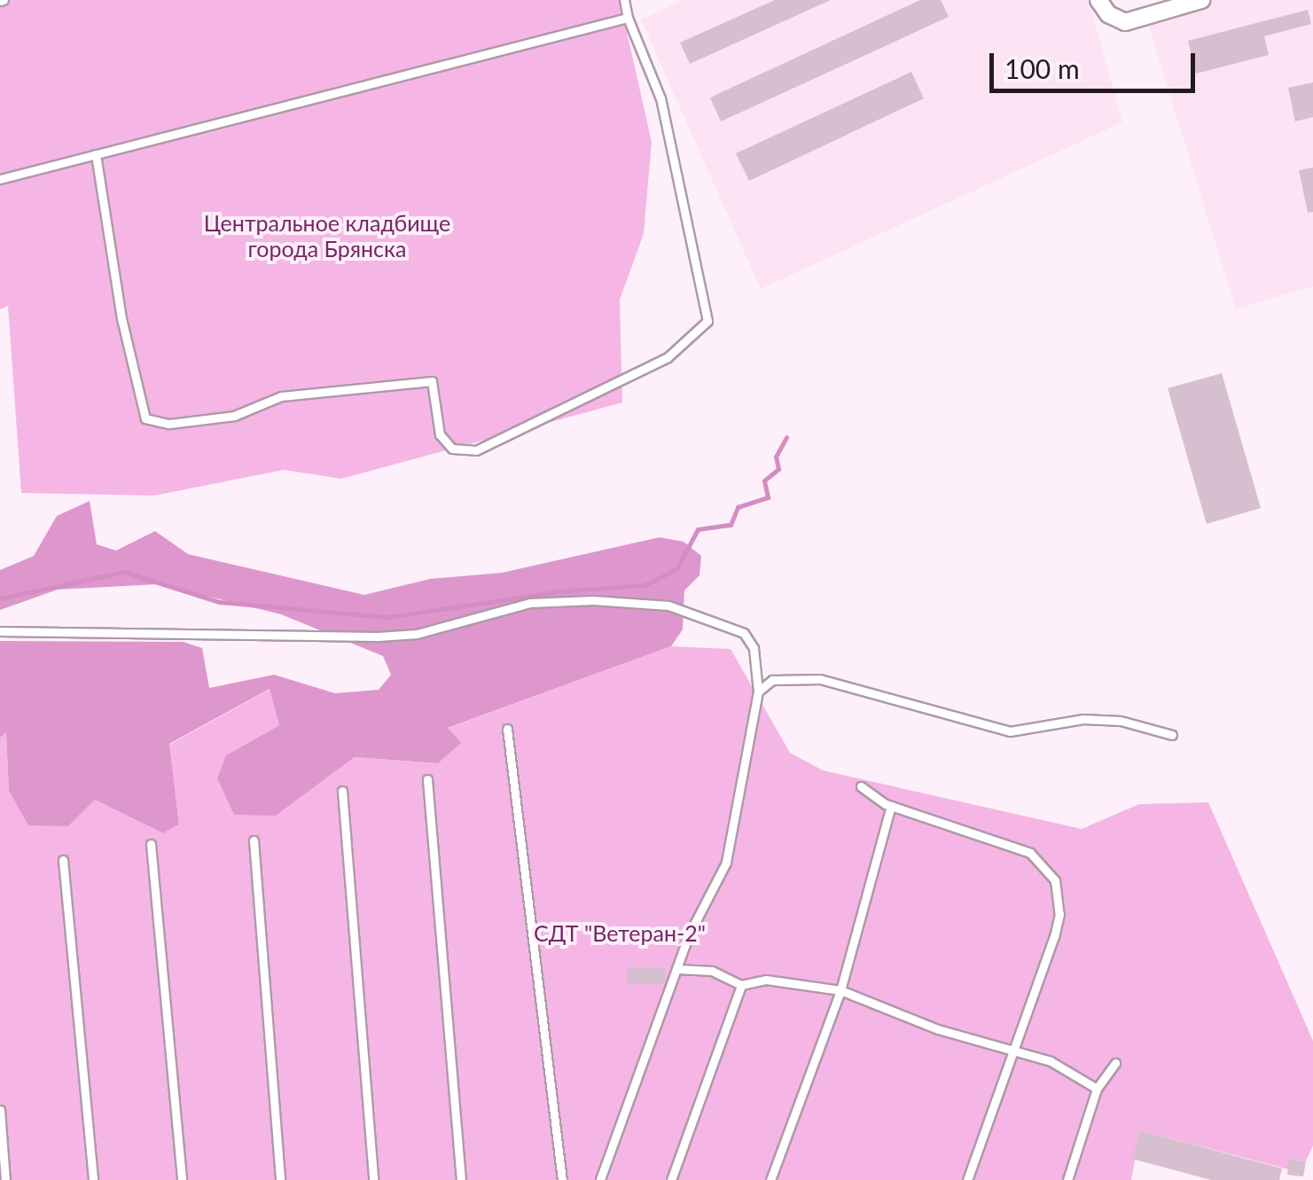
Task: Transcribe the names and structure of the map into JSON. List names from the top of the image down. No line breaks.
{"parks":["Центральное кладбище города Брянска","СДТ \"Ветеран-2\""],"scale_bar":"100 m"}
